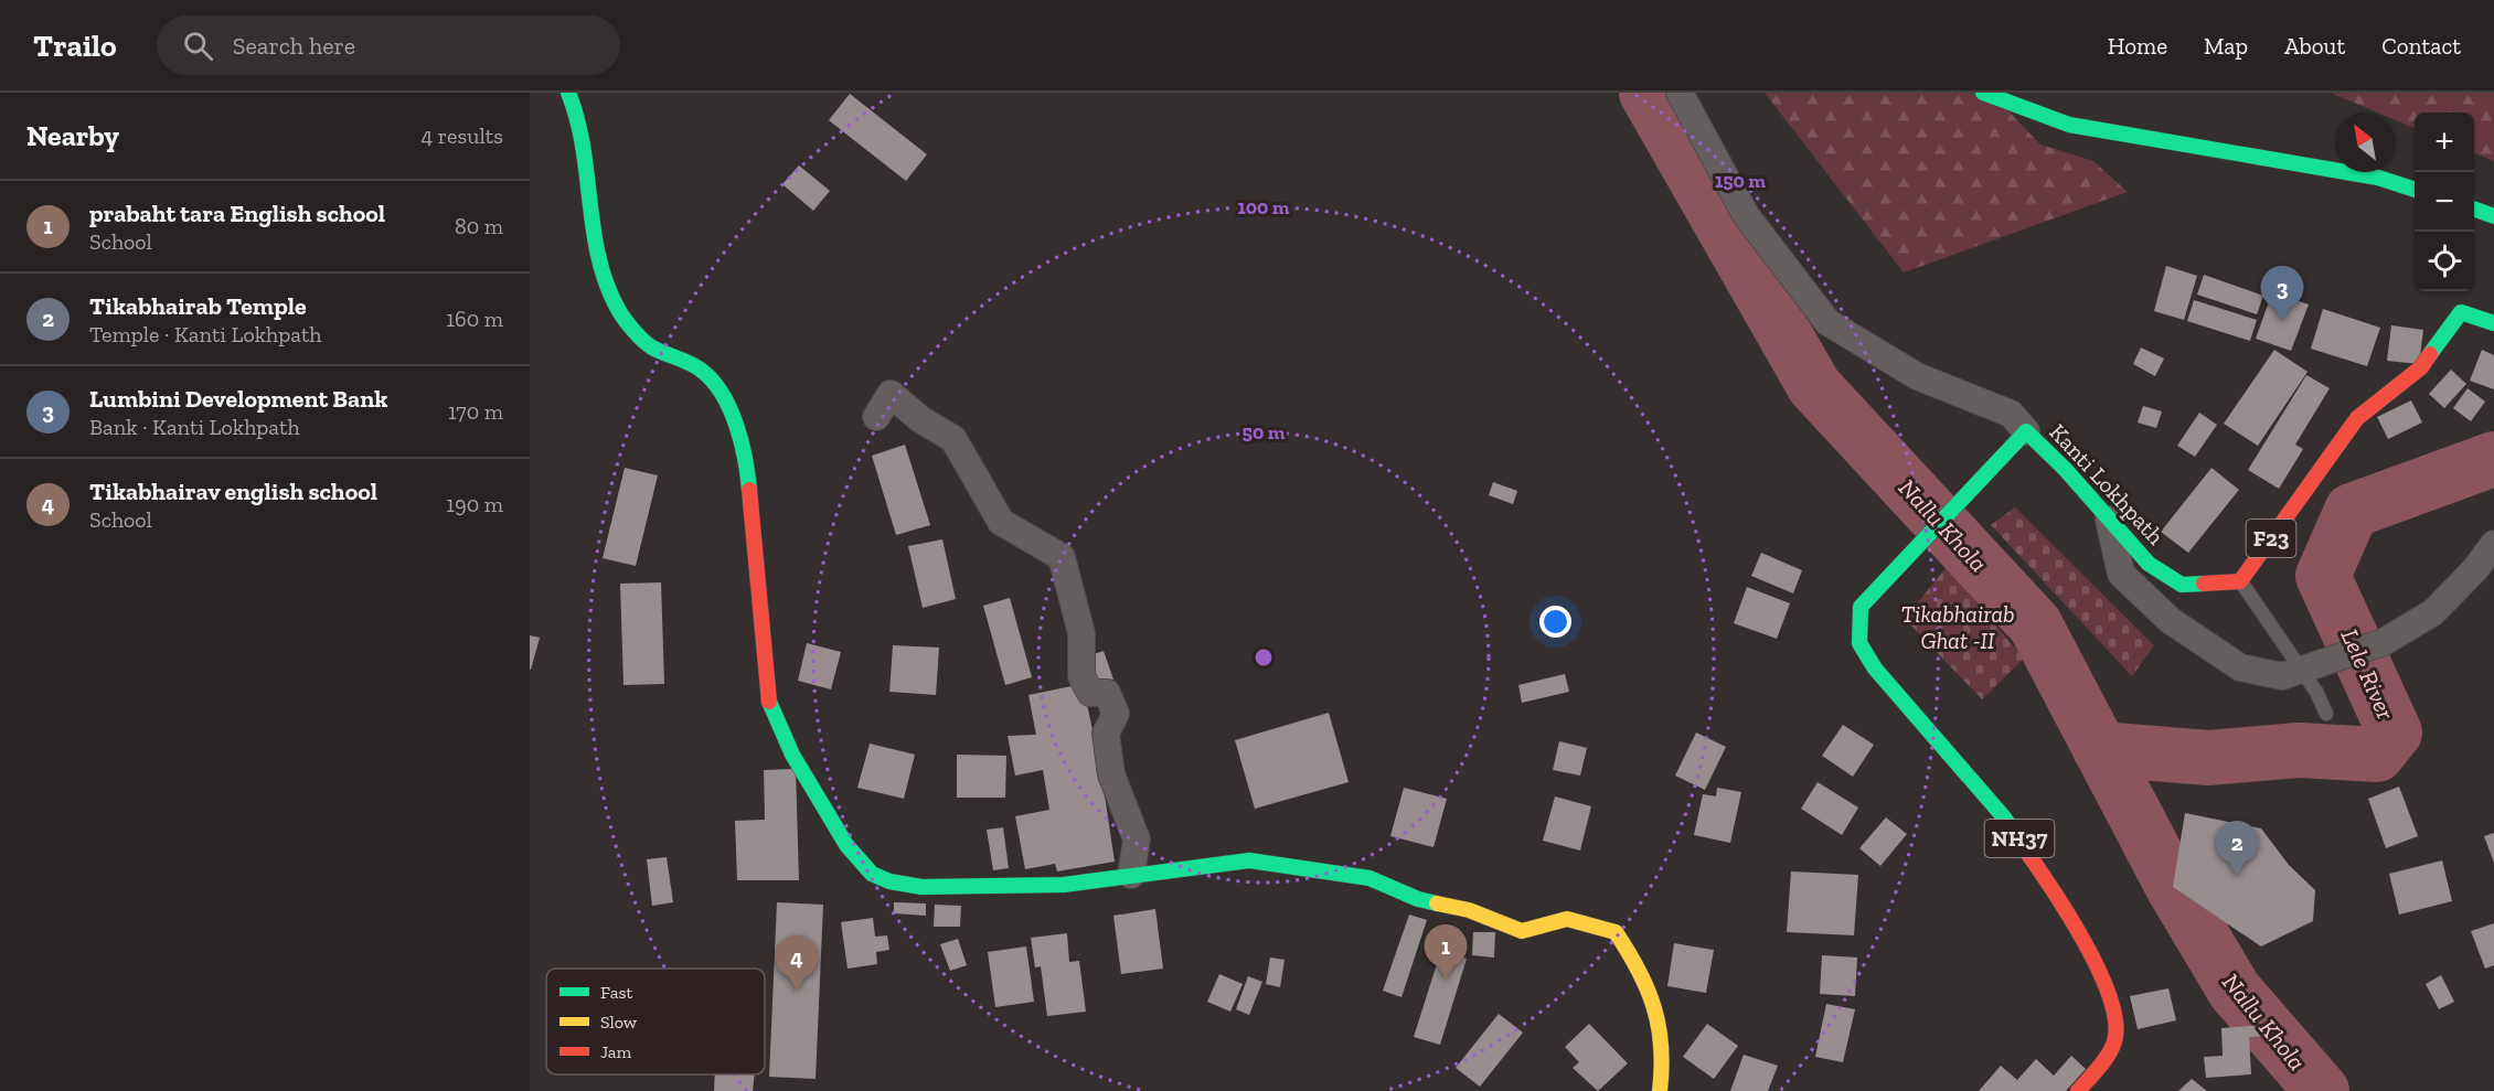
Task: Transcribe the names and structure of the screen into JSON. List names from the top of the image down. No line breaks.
{"streets":{"main road":["Kanti Lokhpath","F23","NH37"]},"crossings":[["Kanti Lokhpath","F23"],["Kanti Lokhpath","NH37"]],"water":["Nallu Khola","Lele River"],"parks":["Tikabhairab Ghat -II"],"legend":["Fast","Slow","Jam"],"north":"top left","page":{"header":"Trailo","search":"Search here","nav":["Home","Map","About","Contact"],"heading":["Nearby","4 results"],"map_buttons":["+","−"],"list":[{"mark":"1","name":"prabaht tara English school","note":"School","value":"80 m"},{"mark":"2","name":"Tikabhairab Temple","note":"Temple · Kanti Lokhpath","value":"160 m"},{"mark":"3","name":"Lumbini Development Bank","note":"Bank · Kanti Lokhpath","value":"170 m"},{"mark":"4","name":"Tikabhairav english school","note":"School","value":"190 m"}],"pins":["3","2","1","4"]},"rings":["150 m","100 m","50 m"]}
